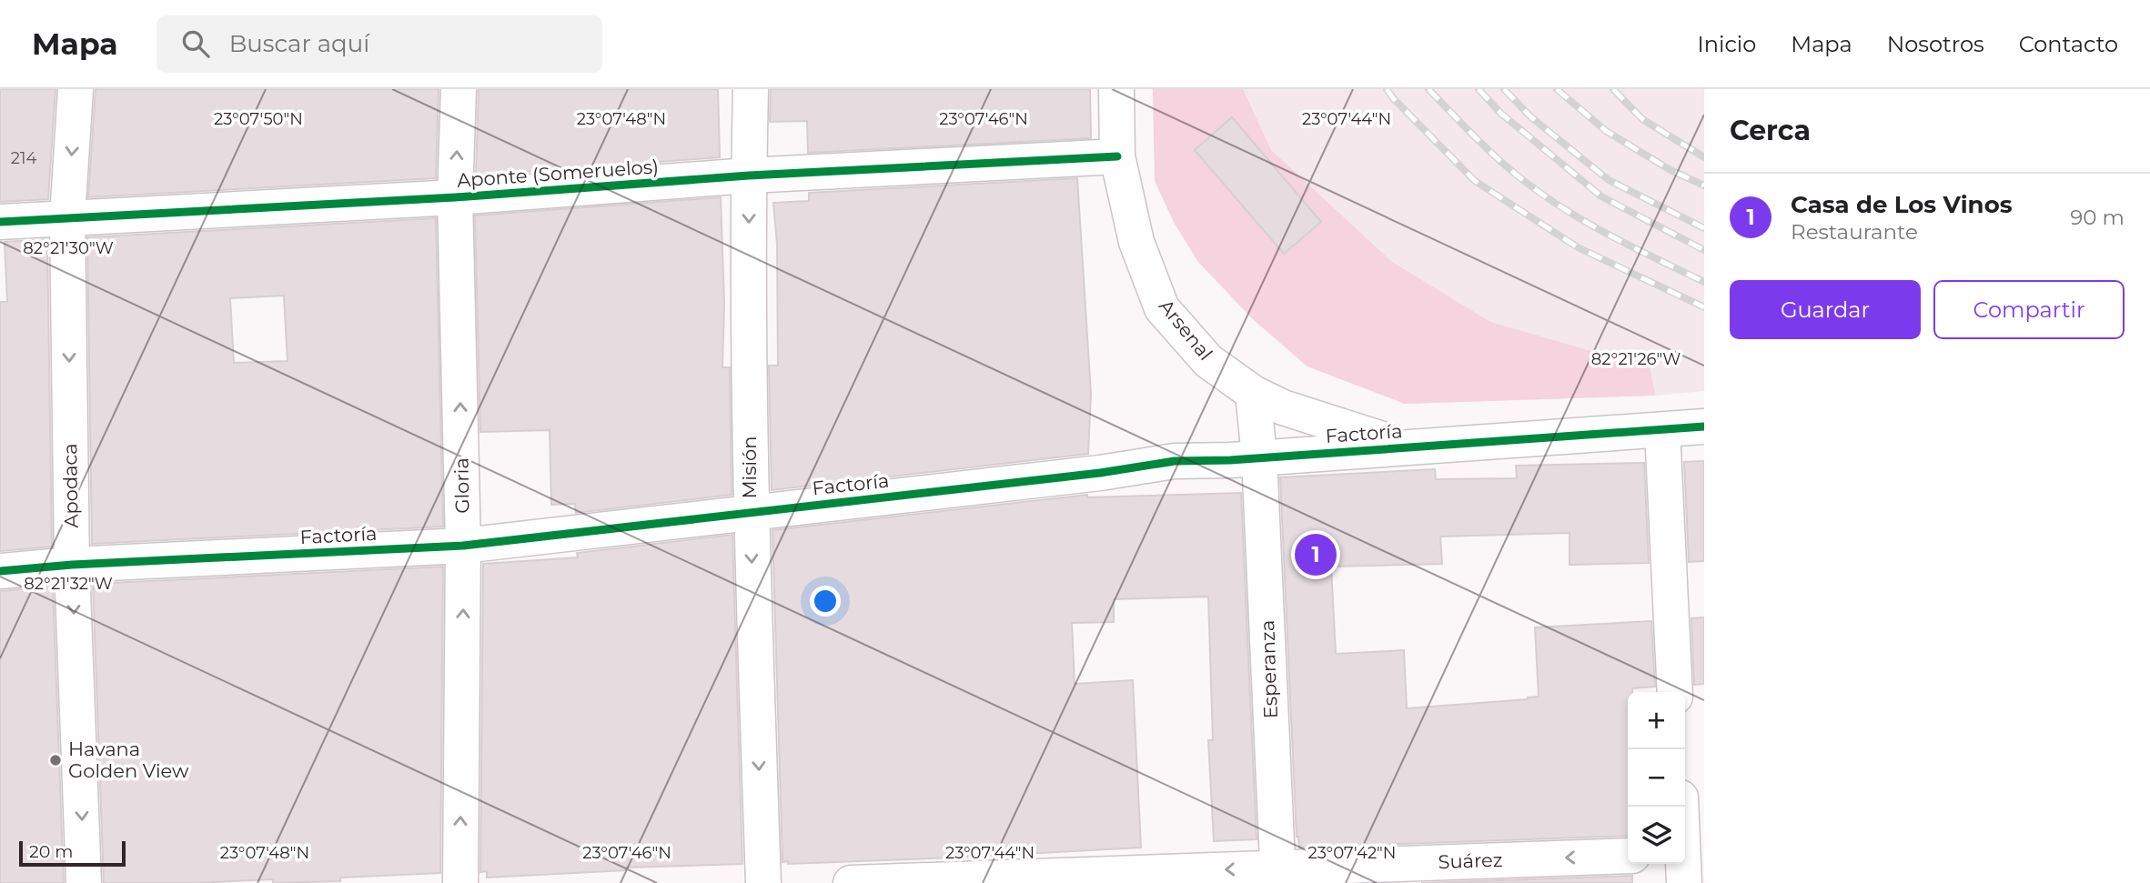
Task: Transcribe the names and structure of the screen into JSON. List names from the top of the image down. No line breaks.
{"streets":{"street":["Aponte (Someruelos)","Arsenal","Factoría","Misión","Apodaca","Gloria","Esperanza","Suárez"]},"crossings":[["Aponte (Someruelos)","Arsenal"],["Aponte (Someruelos)","Misión"],["Aponte (Someruelos)","Apodaca"],["Aponte (Someruelos)","Gloria"],["Arsenal","Factoría"],["Arsenal","Esperanza"],["Factoría","Misión"],["Factoría","Apodaca"],["Factoría","Gloria"],["Factoría","Esperanza"],["Esperanza","Suárez"]],"one_way":["Misión","Apodaca","Gloria","Suárez"],"places":["Havana Golden View"],"house_numbers":["214"],"scale_bar":"20 m","page":{"header":"Mapa","search":"Buscar aquí","nav":["Inicio","Mapa","Nosotros","Contacto"],"heading":"Cerca","list":[{"mark":"1","name":"Casa de Los Vinos","note":"Restaurante","value":"90 m"}],"buttons":["Guardar","Compartir"],"pins":"1","map_buttons":["+","−"],"scale":"20 m"},"coordinates":["23°07'50\"N","23°07'48\"N","23°07'46\"N","23°07'44\"N","82°21'30\"W","82°21'26\"W","82°21'32\"W","23°07'42\"N"]}
